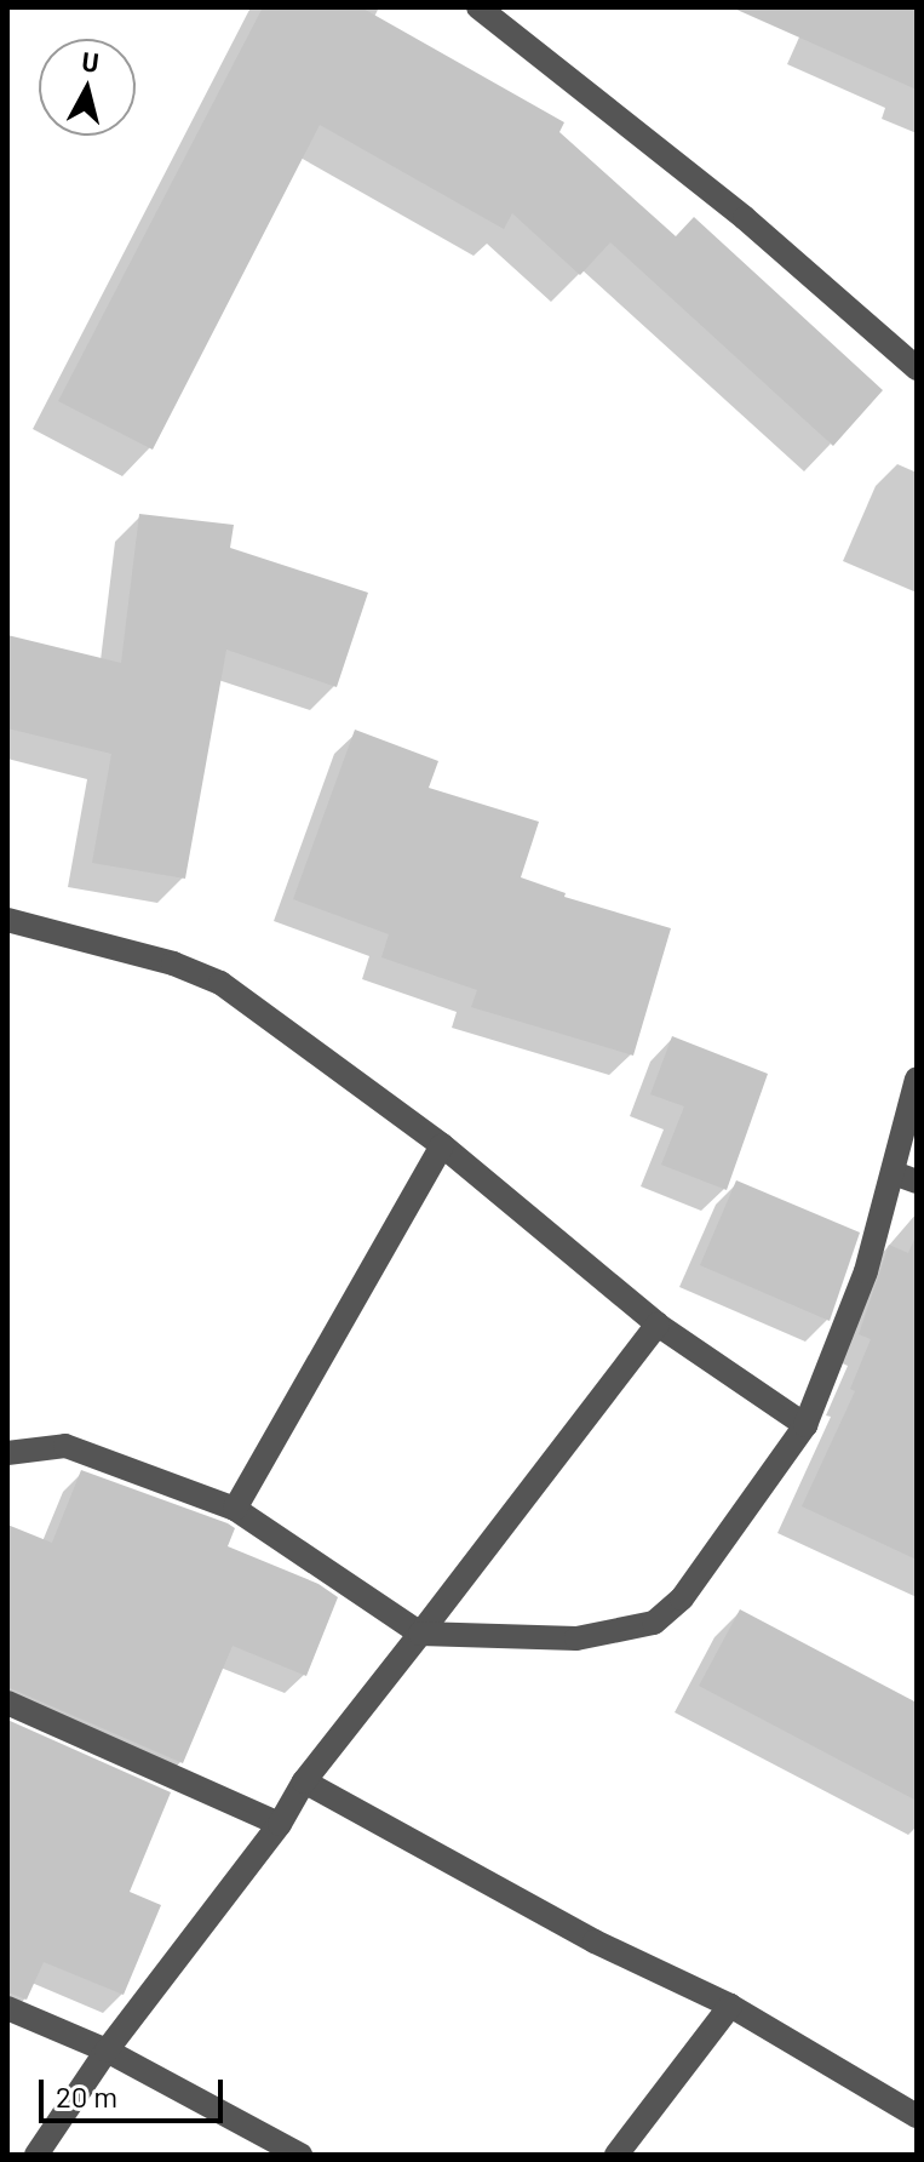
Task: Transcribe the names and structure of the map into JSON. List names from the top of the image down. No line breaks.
{"scale_bar":"20 m","north":"top"}
